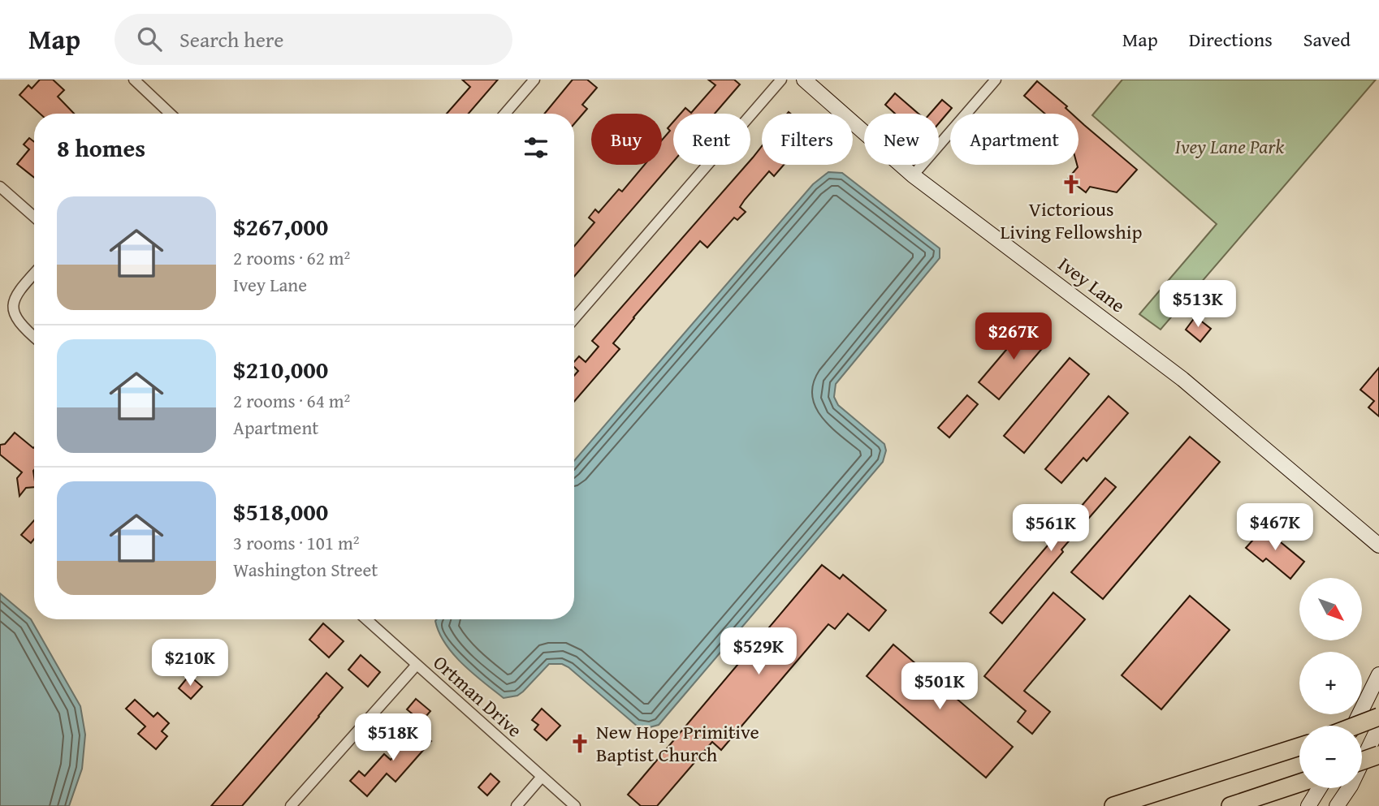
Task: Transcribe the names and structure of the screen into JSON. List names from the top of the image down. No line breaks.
{"streets":{"street":["Ivey Lane","Ortman Drive"]},"parks":["Ivey Lane Park"],"places":{"church":["Victorious Living Fellowship","New Hope Primitive Baptist Church"]},"north":"bottom right","page":{"header":"Map","search":"Search here","nav":["Map","Directions","Saved"],"chip":["Buy","Rent","Filters","New","Apartment"],"heading":"8 homes","list":[{"name":"$267,000","note":"2 rooms · 62 m² · Ivey Lane"},{"name":"$210,000","note":"2 rooms · 64 m² · Apartment"},{"name":"$518,000","note":"3 rooms · 101 m² · Washington Street"}],"price":["$513K","$267K","$467K","$561K","$529K","$210K","$501K","$518K"],"map_buttons":["+","−"]}}
